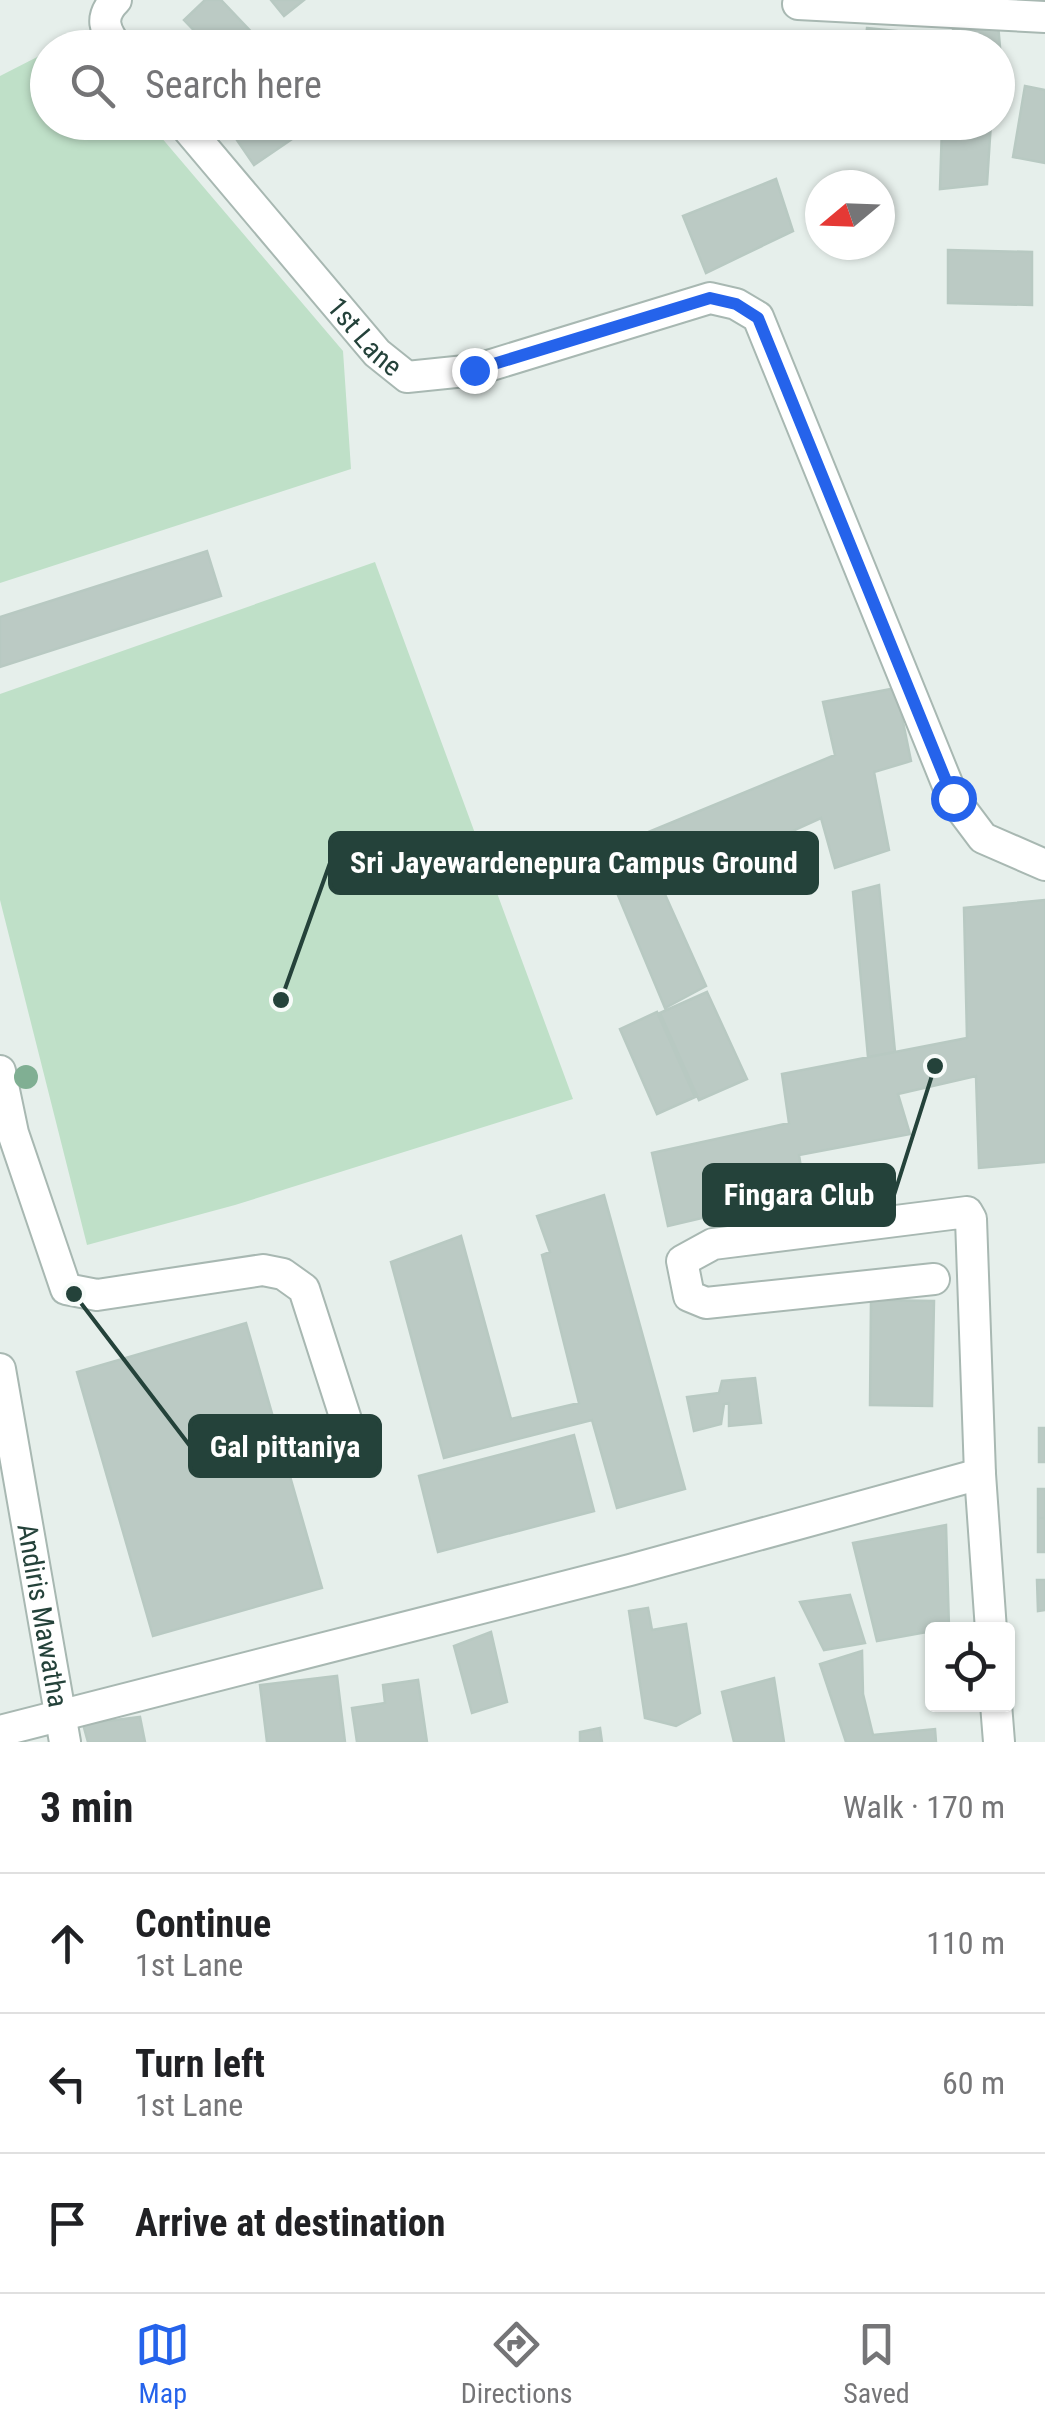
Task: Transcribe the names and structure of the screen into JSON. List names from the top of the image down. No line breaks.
{"streets":{"street":["1st Lane","Andiris Mawatha"]},"places":["Sri Jayewardenepura Campus Ground","Fingara Club","Gal pittaniya"],"north":"left","page":{"search":"Search here","heading":["3 min","Walk · 170 m"],"list":[["Continue","1st Lane","110 m"],["Turn left","1st Lane","60 m"],"Arrive at destination"],"nav":["Map","Directions","Saved"]}}
